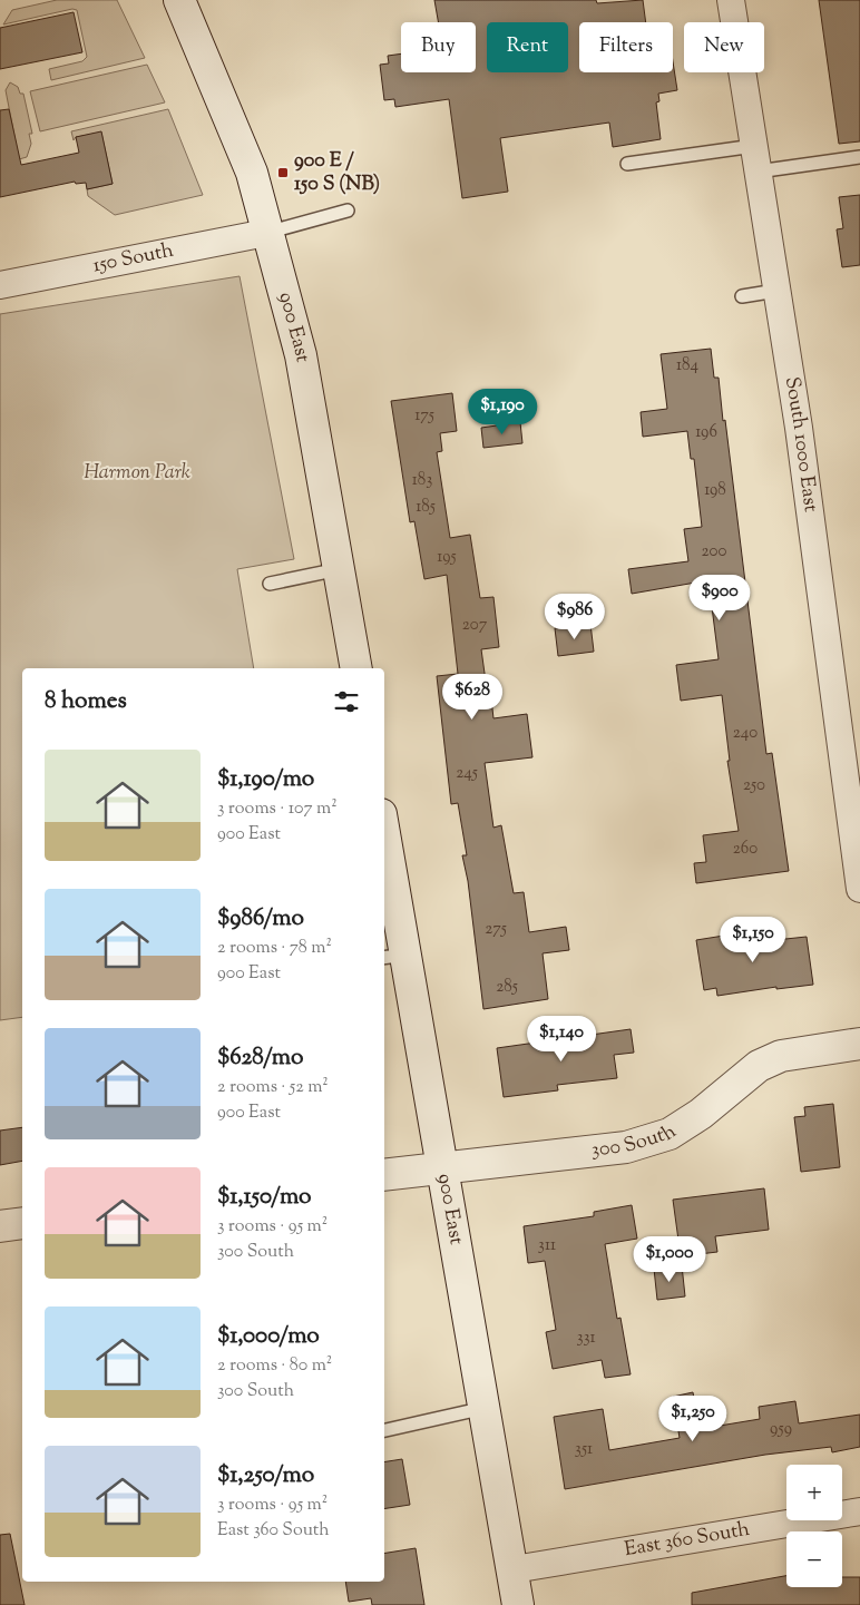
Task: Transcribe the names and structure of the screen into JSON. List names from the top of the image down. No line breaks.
{"streets":{"main road":["900 East","300 South"],"street":["150 South","South 1000 East","East 360 South"]},"crossings":[["150 South","900 East"],["900 East","300 South"],["900 East","East 360 South"]],"parks":["Harmon Park"],"places":{"transit":["900 E / 150 S (NB)"]},"house_numbers":["184","175","196","183","198","185","200","195","207","240","245","250","260","275","285","311","331","959","351"],"page":{"chip":["Buy","Rent","Filters","New"],"price":["$1,190","$900","$986","$628","$1,150","$1,140","$1,000","$1,250"],"heading":"8 homes","list":[{"name":"$1,190/mo","note":"3 rooms · 107 m² · 900 East"},{"name":"$986/mo","note":"2 rooms · 78 m² · 900 East"},{"name":"$628/mo","note":"2 rooms · 52 m² · 900 East"},{"name":"$1,150/mo","note":"3 rooms · 95 m² · 300 South"},{"name":"$1,000/mo","note":"2 rooms · 80 m² · 300 South"},{"name":"$1,250/mo","note":"3 rooms · 95 m² · East 360 South"}],"map_buttons":["+","−"]}}
